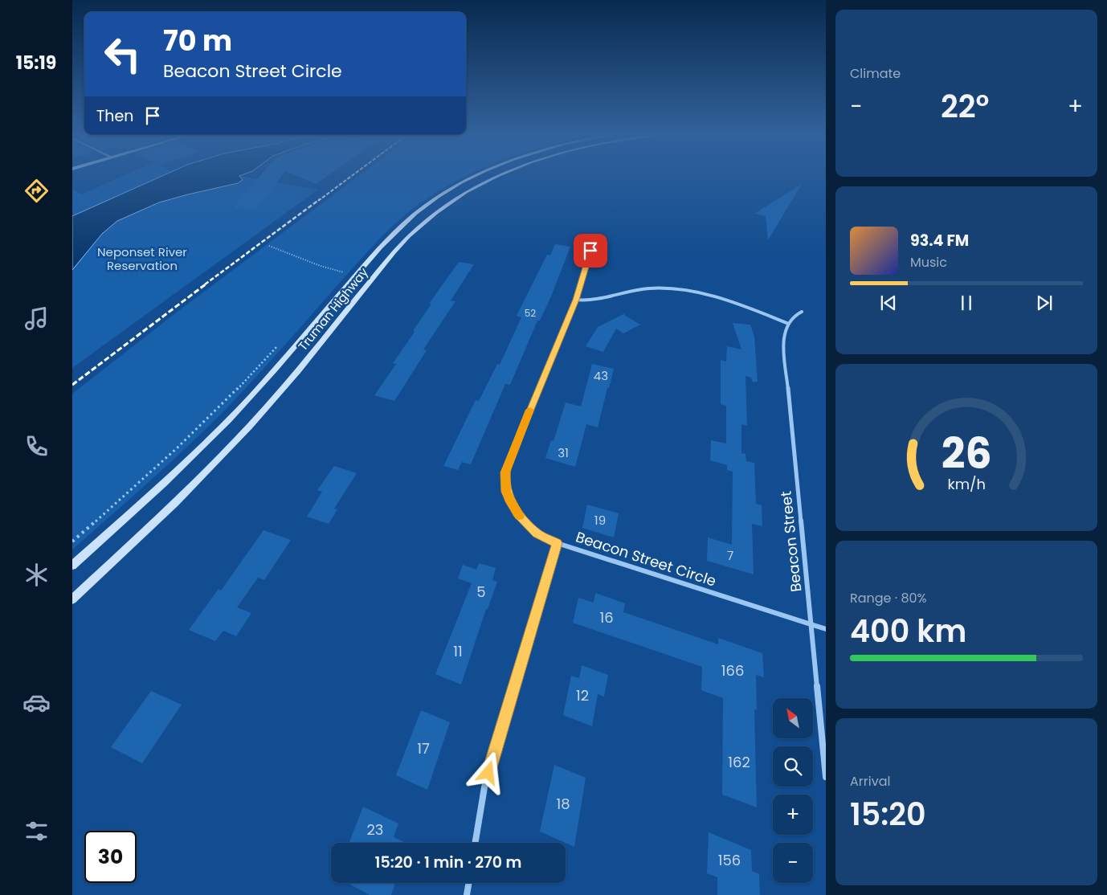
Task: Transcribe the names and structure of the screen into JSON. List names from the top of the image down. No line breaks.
{"streets":{"main road":["Truman Highway"],"street":["Beacon Street","Beacon Street Circle"]},"crossings":[["Beacon Street","Beacon Street Circle"]],"parks":["Neponset River Reservation"],"house_numbers":["52","43","31","19","7","5","16","11","166","12","17","162","18","23","156"],"north":"top left","page":{"tabs":"15:19","tile":["Climate",["Range · 80%","400 km"],["Arrival","15:20"]],"turn":["70 m","Beacon Street Circle"],"heat":["−","22°","+"],"then":"Then","song":["93.4 FM","Music"],"map_buttons":["+","−"],"limit":"30","trip":"15:20 · 1 min · 270 m","gauge":["26","km/h"]}}
